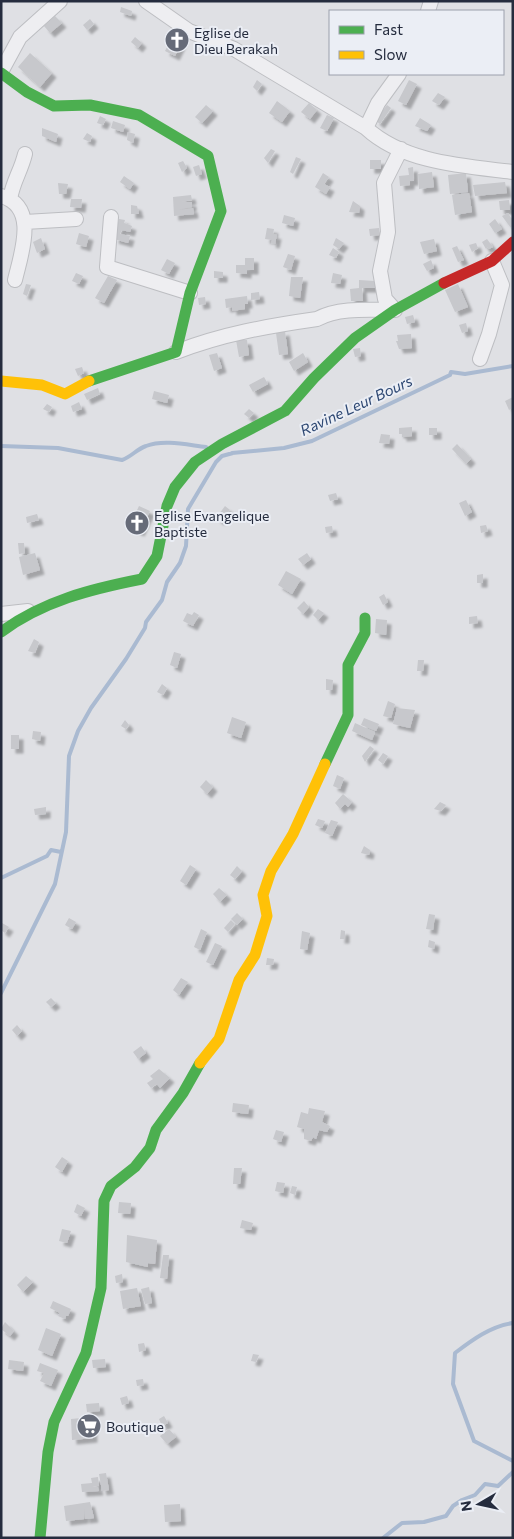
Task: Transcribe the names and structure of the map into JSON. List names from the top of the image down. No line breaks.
{"water":["Ravine Leur Bours"],"places":{"church":["Eglise de Dieu Berakah","Eglise Evangelique Baptiste"],"supermarket":["Boutique"]},"legend":["Fast","Slow"],"north":"left"}
